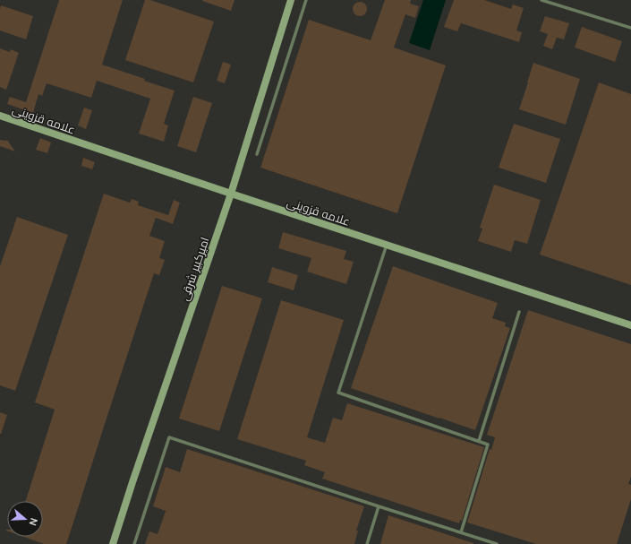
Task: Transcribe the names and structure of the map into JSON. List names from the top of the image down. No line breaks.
{"streets":{"street":["علامه قزوینی","امیرکبیر شرقی"]},"crossings":[["علامه قزوینی","امیرکبیر شرقی"]],"north":"right"}
